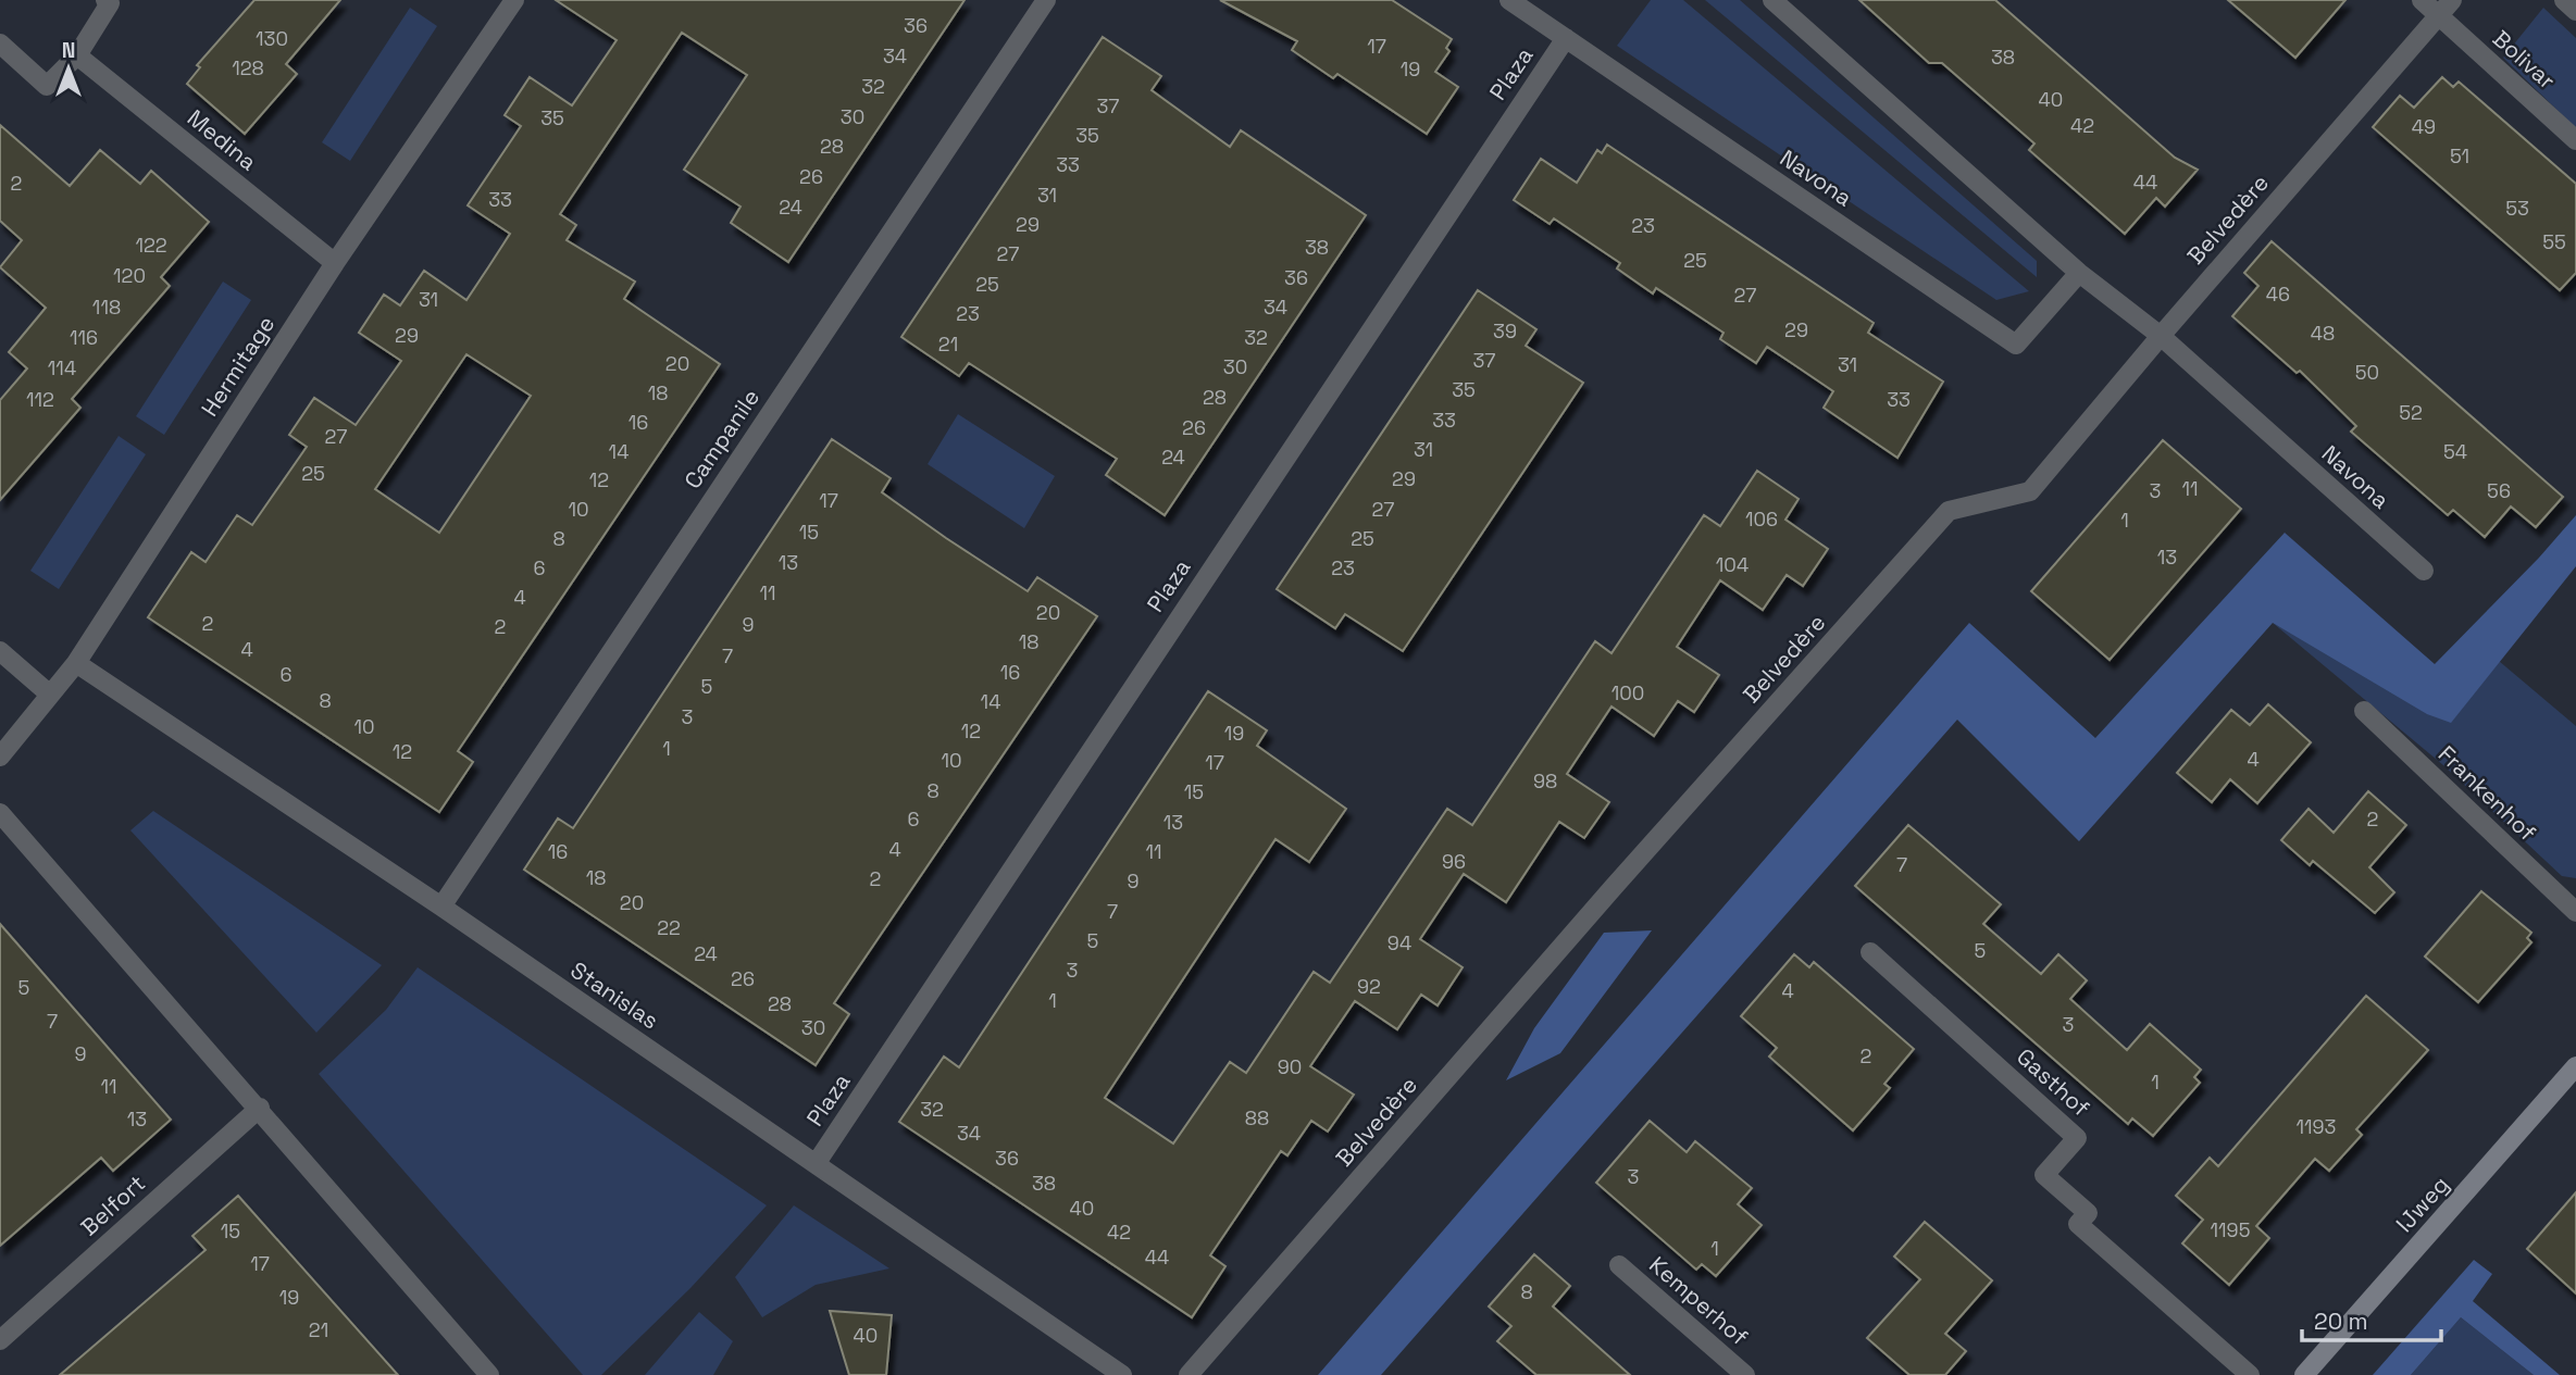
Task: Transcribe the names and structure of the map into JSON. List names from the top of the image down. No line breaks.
{"streets":{"street":["Bolivar","Plaza","Medina","Navona","Belvedère","Hermitage","Campanile","Frankenhof","Stanislas","Gasthof","IJweg","Belfort","Kemperhof"]},"crossings":[["Bolivar","Belvedère"],["Plaza","Navona"],["Plaza","Stanislas"],["Medina","Hermitage"],["Navona","Belvedère"],["Hermitage","Stanislas"],["Campanile","Stanislas"]],"house_numbers":["36","130","17","34","38","128","19","32","40","37","30","35","42","49","35","28","51","33","26","44","2","31","33","24","53","29","23","55","122","38","27","25","120","36","25","46","27","31","118","34","23","29","39","48","29","116","32","21","37","20","31","30","114","50","35","18","28","112","33","52","33","16","26","27","31","14","54","24","25","29","12","11","3","56","17","10","27","106","1","15","8","25","13","13","104","6","23","11","4","20","2","9","2","18","4","7","16","6","5","100","8","14","3","10","12","19","1","12","4","10","17","98","8","15","6","2","13","4","16","11","96","7","18","2","9","20","7","22","5","94","5","24","3","26","92","5","4","1","28","7","3","30","9","2","90","1","11","32","88","13","1193","34","36","3","38","40","1195","15","42","1","44","17","8","19","21","40"],"scale_bar":"20 m","north":"top"}
